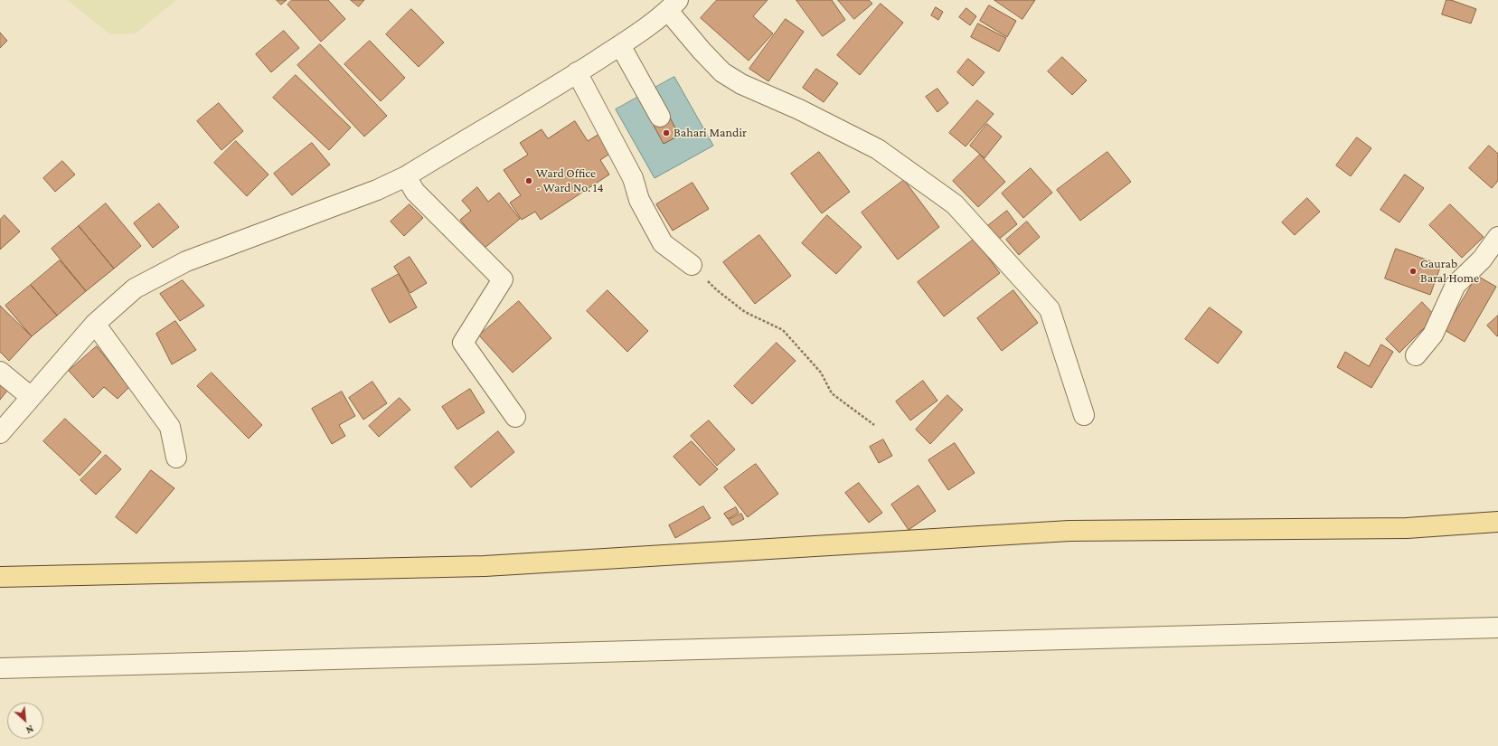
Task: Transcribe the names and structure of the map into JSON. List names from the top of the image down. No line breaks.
{"places":["Bahari Mandir","Ward Office - Ward No. 14","Gaurab Baral Home"],"north":"bottom right"}
